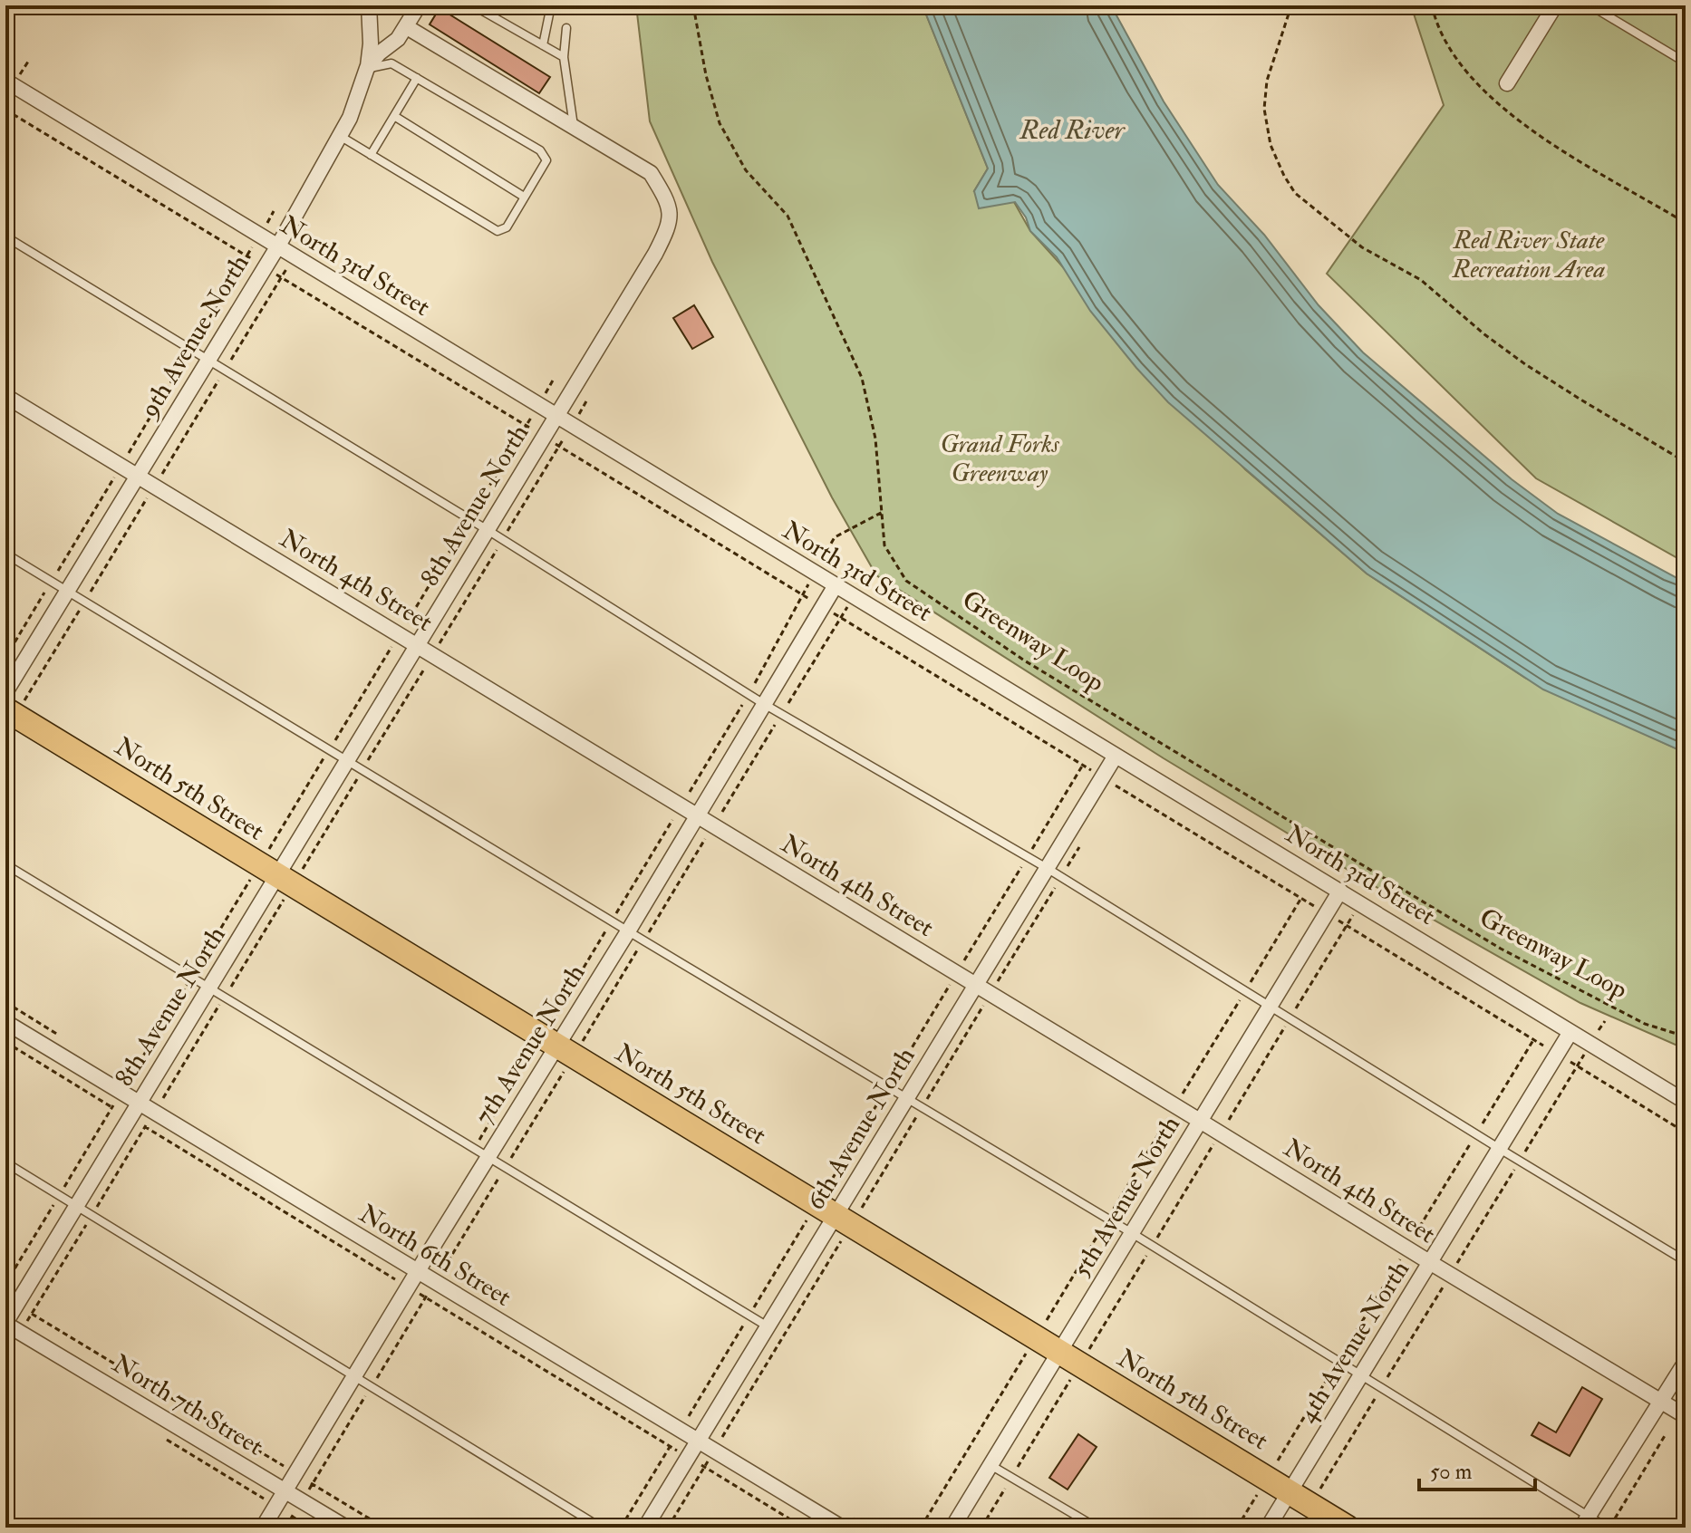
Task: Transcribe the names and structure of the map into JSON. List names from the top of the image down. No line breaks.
{"streets":{"main road":["North 5th Street"],"street":["North 3rd Street","9th Avenue North","8th Avenue North","North 4th Street","7th Avenue North","6th Avenue North","5th Avenue North","North 6th Street","4th Avenue North","North 7th Street"],"path":["Greenway Loop"]},"crossings":[["North 3rd Street","9th Avenue North"],["North 3rd Street","8th Avenue North"],["North 3rd Street","7th Avenue North"],["North 3rd Street","6th Avenue North"],["North 3rd Street","5th Avenue North"],["North 3rd Street","4th Avenue North"],["9th Avenue North","8th Avenue North"],["9th Avenue North","North 4th Street"],["8th Avenue North","North 4th Street"],["8th Avenue North","North 5th Street"],["8th Avenue North","North 6th Street"],["8th Avenue North","North 7th Street"],["North 4th Street","7th Avenue North"],["North 4th Street","6th Avenue North"],["North 4th Street","5th Avenue North"],["North 4th Street","4th Avenue North"],["North 5th Street","7th Avenue North"],["North 5th Street","6th Avenue North"],["North 5th Street","5th Avenue North"],["North 5th Street","4th Avenue North"],["7th Avenue North","North 6th Street"],["7th Avenue North","North 7th Street"],["6th Avenue North","North 6th Street"]],"water":["Red River"],"parks":["Red River State Recreation Area","Grand Forks Greenway"],"scale_bar":"50 m"}
